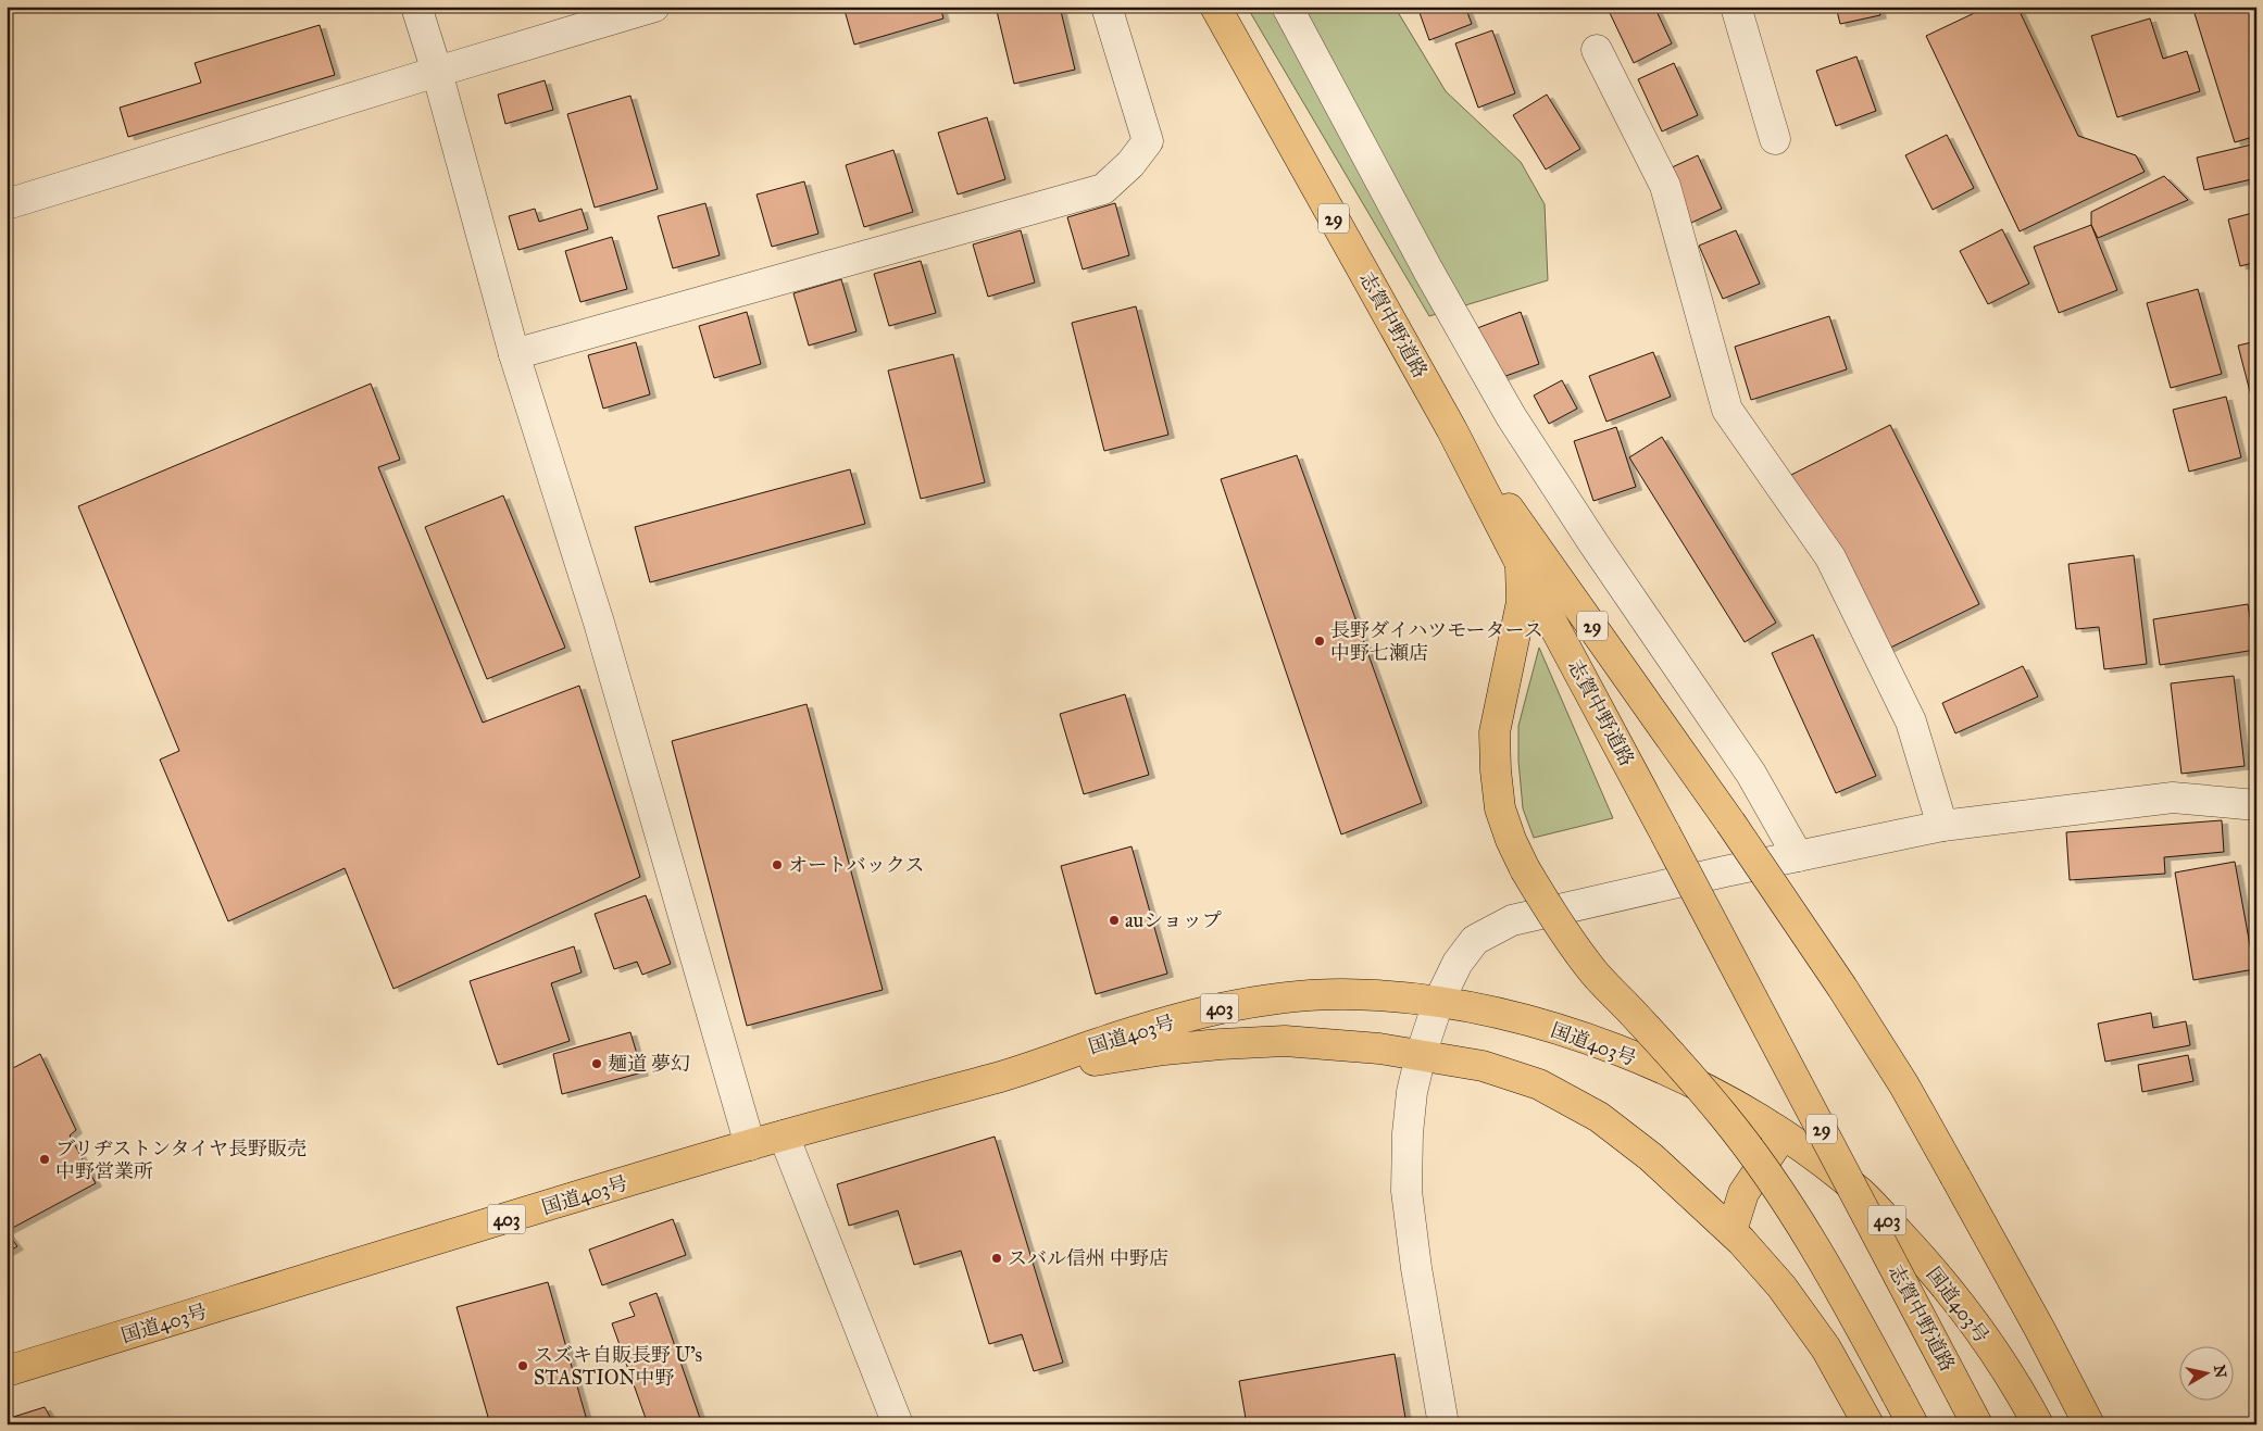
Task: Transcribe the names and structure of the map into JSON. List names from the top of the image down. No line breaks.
{"streets":{"main road":["29","志賀中野道路","403","国道403号"]},"crossings":[["29","志賀中野道路"]],"places":["長野ダイハツモータース 中野七瀬店","オートバックス","auショップ","麺道 夢幻","ブリヂストンタイヤ長野販売 中野営業所","スバル信州 中野店","スズキ自販長野 U's STASTION中野"],"north":"right"}
